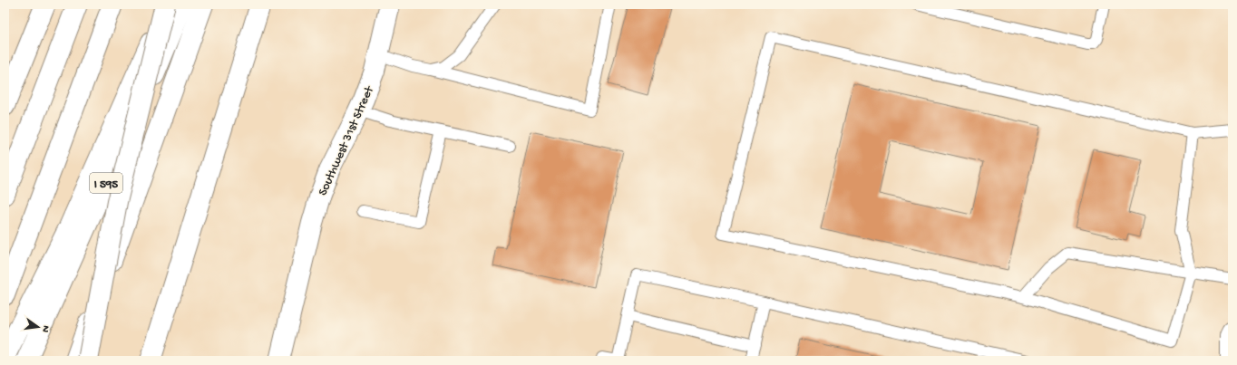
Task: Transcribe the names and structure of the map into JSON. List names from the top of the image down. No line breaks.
{"streets":{"main road":["Southwest 31st Street","I 595"]},"north":"right"}
